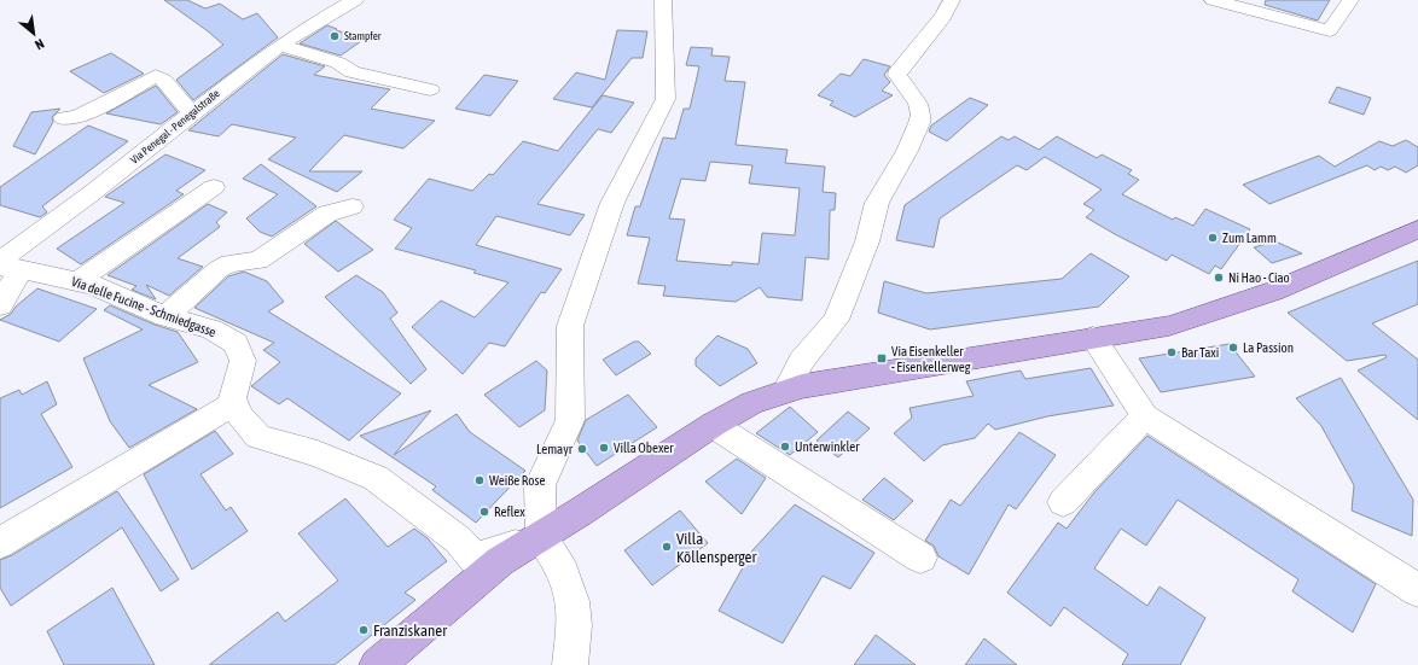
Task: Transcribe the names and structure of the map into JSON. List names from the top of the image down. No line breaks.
{"streets":{"street":["Via Penegal - Penegalstraße","Via delle Fucine - Schmiedgasse"]},"crossings":[["Via Penegal - Penegalstraße","Via delle Fucine - Schmiedgasse"]],"places":{"other":["Stampfer","Zum Lamm","Ni Hao - Ciao","La Passion","Bar Taxi","Unterwinkler","Villa Obexer","Lemayr","Weiße Rose","Reflex","Villa Köllensperger","Franziskaner"],"transit":["Via Eisenkeller - Eisenkellerweg"]},"north":"bottom right"}
